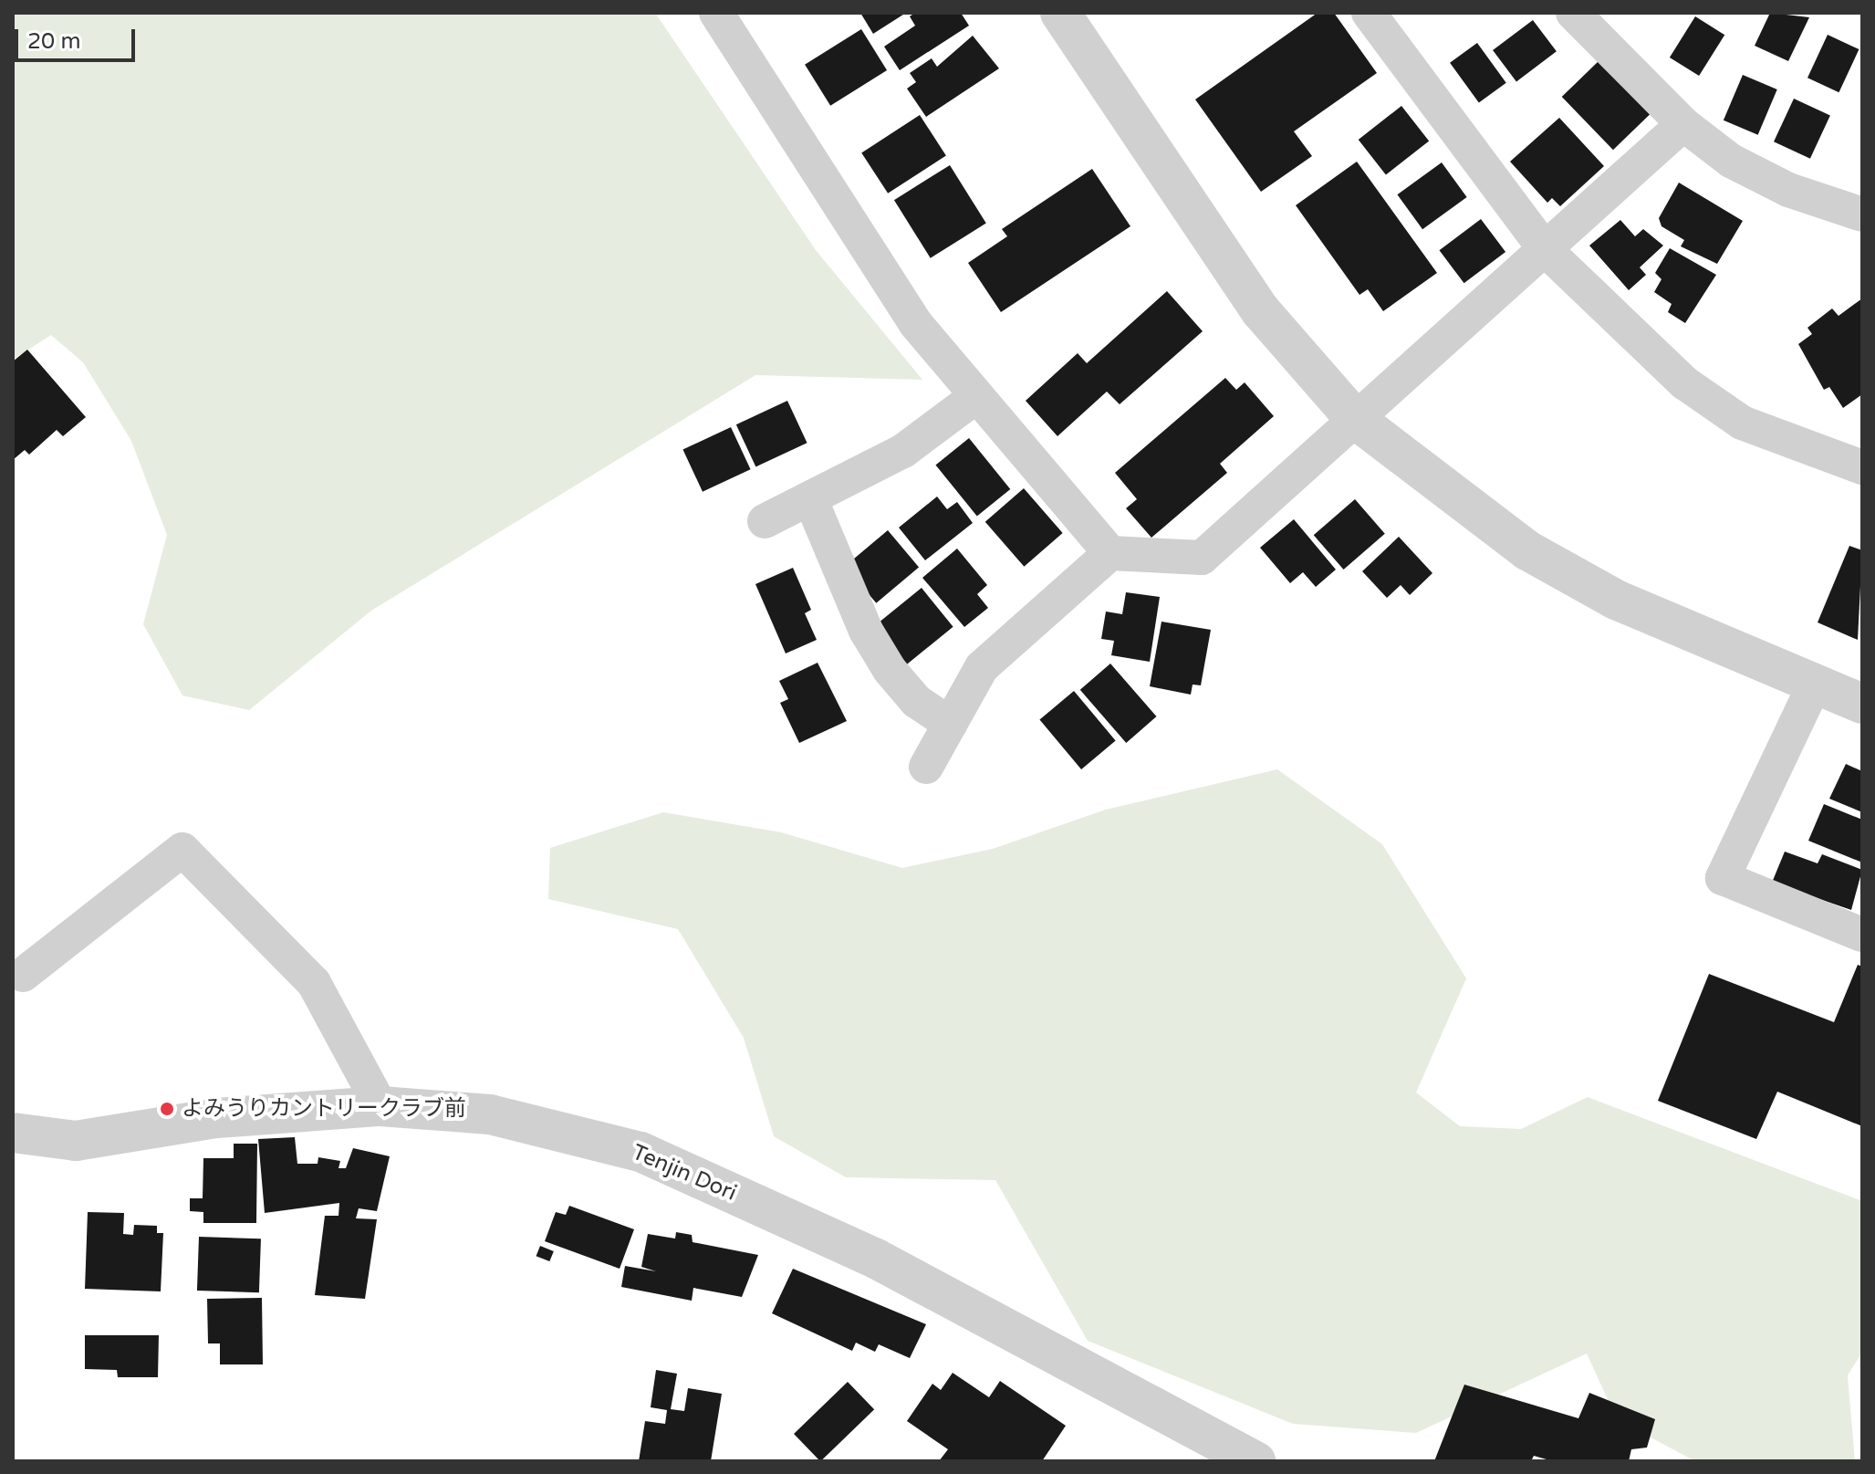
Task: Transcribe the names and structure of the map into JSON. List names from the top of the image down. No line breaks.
{"streets":{"street":["Tenjin Dori"]},"places":["よみうりカントリークラブ前"],"scale_bar":"20 m"}
